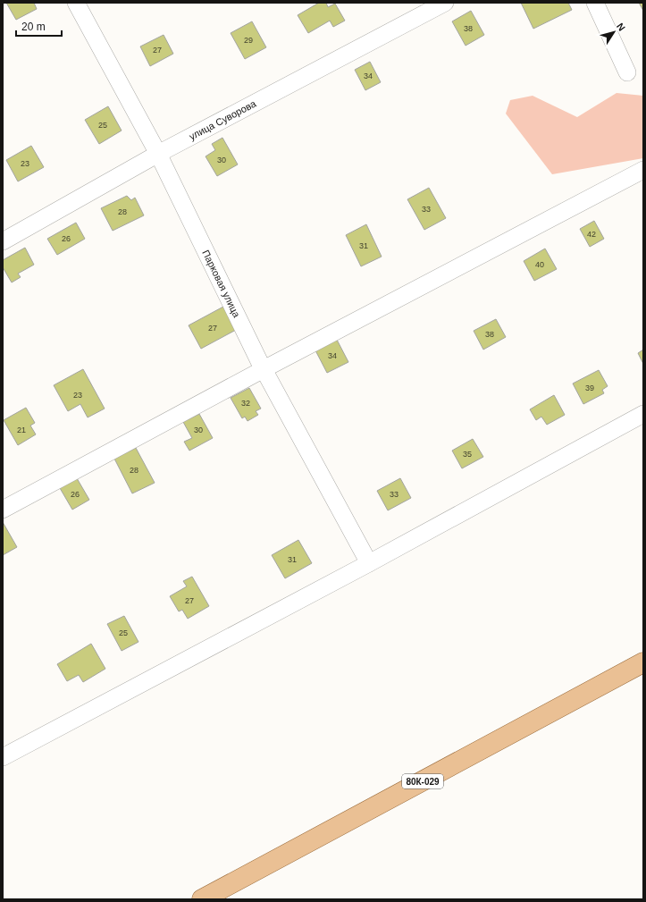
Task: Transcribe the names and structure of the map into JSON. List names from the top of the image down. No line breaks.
{"streets":{"main road":["80К-029"],"street":["улица Суворова","Парковая улица"]},"crossings":[["улица Суворова","Парковая улица"]],"house_numbers":["38","29","27","34","25","30","23","33","28","42","26","31","40","27","38","34","39","23","32","21","30","35","28","26","33","31","27","25"],"scale_bar":"20 m","north":"top right"}
